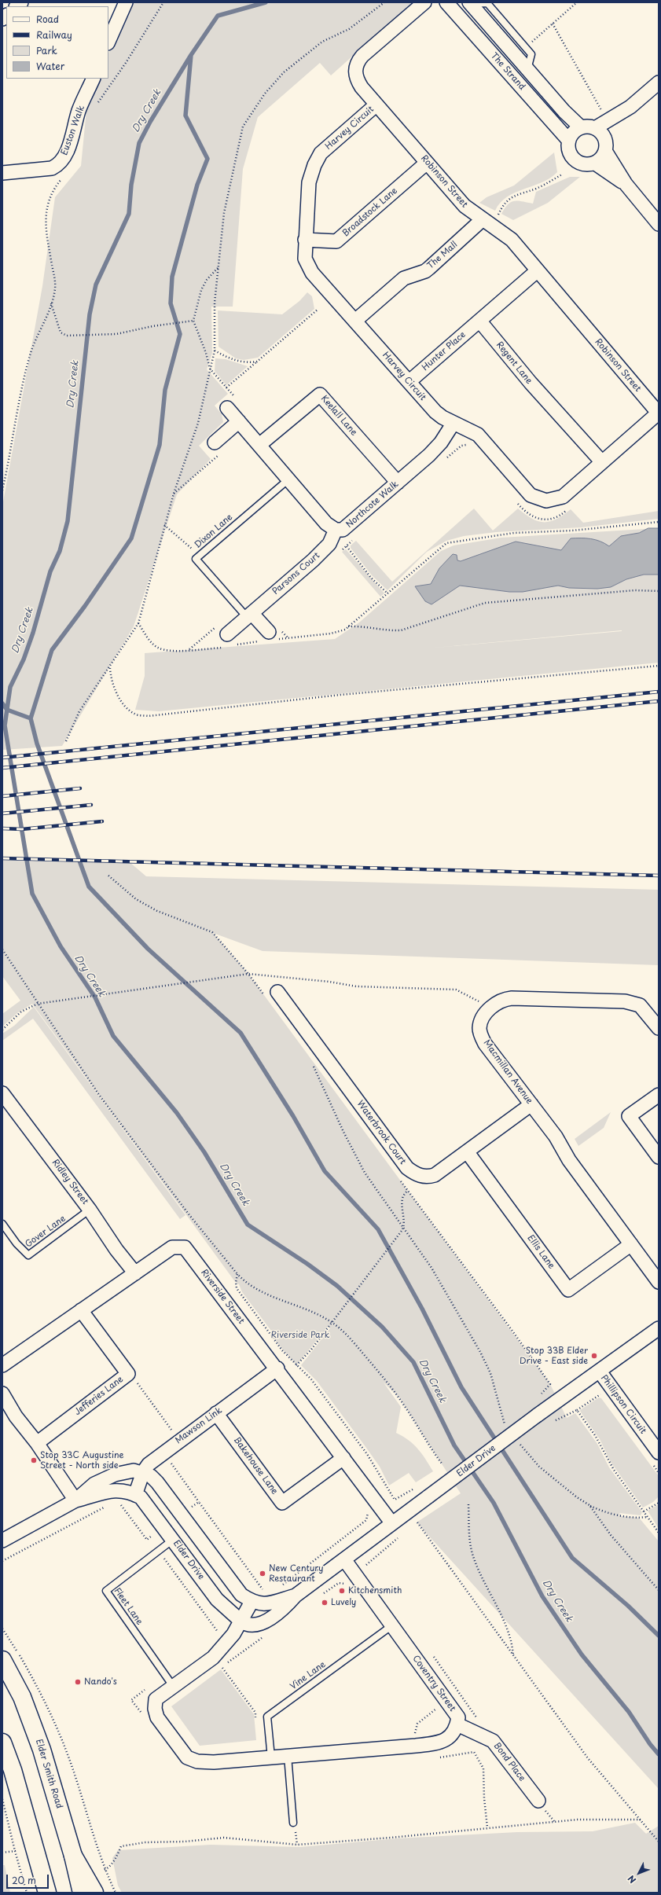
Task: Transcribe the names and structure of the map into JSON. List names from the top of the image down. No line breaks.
{"streets":{"main road":["Elder Smith Road"],"street":["The Strand","Harvey Circuit","Euston Walk","Robinson Street","Broadstock Lane","The Mall","Hunter Place","Regent Lane","Keelall Lane","Northcote Walk","Parsons Court","Macmillan Avenue","Waterbrook Court","Ridley Street","Ellis Lane","Riverside Street","Jefferies Lane","Phillipson Circuit","Mawson Link","Elder Drive","Bakehouse Lane","Coventry Street","Bond Place"],"lane":["Dixon Lane","Gover Lane","Fleet Lane","Vine Lane"]},"crossings":[["Harvey Circuit","Robinson Street"],["Harvey Circuit","Broadstock Lane"],["Harvey Circuit","The Mall"],["Harvey Circuit","Hunter Place"],["Harvey Circuit","Regent Lane"],["Harvey Circuit","Northcote Walk"],["Robinson Street","Broadstock Lane"],["Robinson Street","The Mall"],["Hunter Place","Regent Lane"],["Keelall Lane","Northcote Walk"],["Northcote Walk","Dixon Lane"],["Northcote Walk","Parsons Court"],["Dixon Lane","Parsons Court"],["Macmillan Avenue","Waterbrook Court"],["Macmillan Avenue","Ellis Lane"],["Waterbrook Court","Ellis Lane"],["Ridley Street","Gover Lane"],["Ridley Street","Riverside Street"],["Riverside Street","Jefferies Lane"],["Riverside Street","Mawson Link"],["Riverside Street","Elder Drive"],["Riverside Street","Bakehouse Lane"],["Phillipson Circuit","Elder Drive"],["Mawson Link","Elder Drive"],["Mawson Link","Bakehouse Lane"],["Elder Drive","Fleet Lane"],["Elder Drive","Coventry Street"],["Vine Lane","Coventry Street"],["Coventry Street","Bond Place"]],"water":["Dry Creek"],"parks":["Riverside Park"],"places":["Stop 33B Elder Drive - East side","Stop 33C Augustine Street - North side","New Century Restaurant","Kitchensmith","Luvely","Nando's"],"legend":["Road","Railway","Park","Water"],"scale_bar":"20 m","north":"bottom left"}
